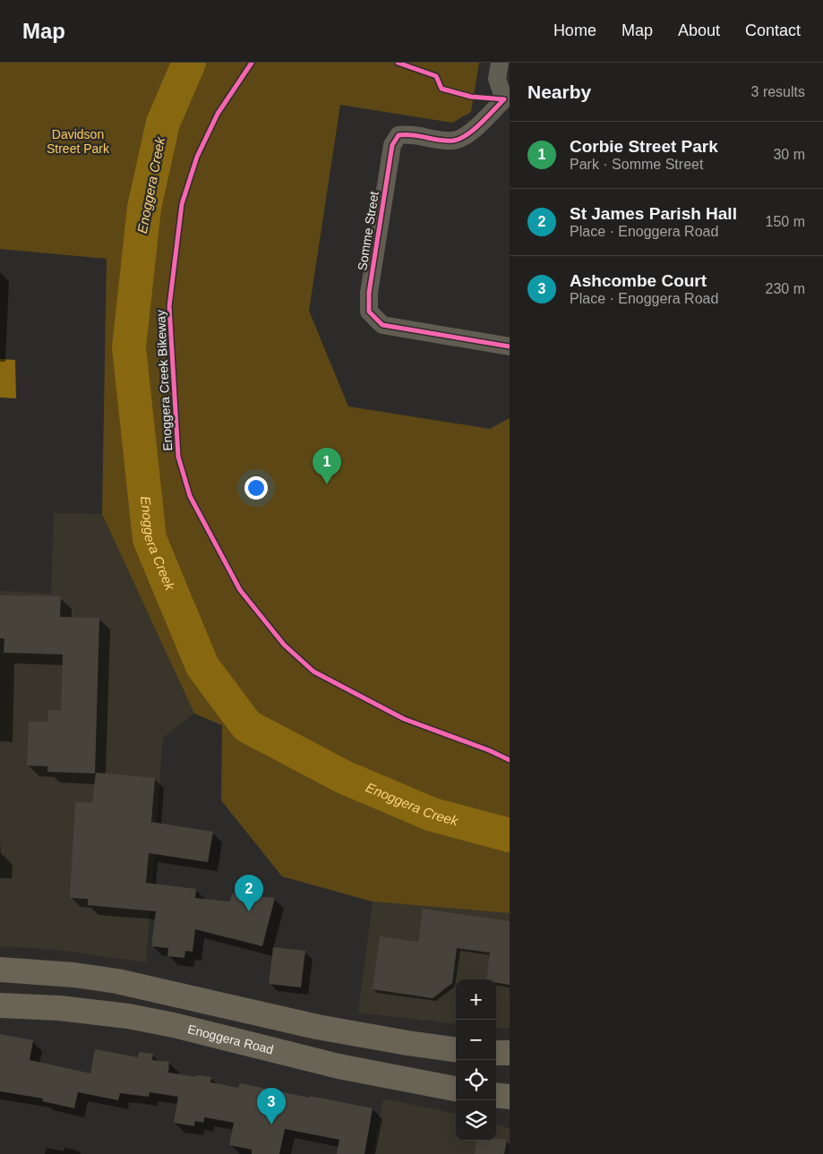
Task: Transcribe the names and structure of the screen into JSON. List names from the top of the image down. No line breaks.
{"streets":{"main road":["Enoggera Road"],"street":["Somme Street"],"cycle path":["Enoggera Creek Bikeway"]},"water":["Enoggera Creek"],"parks":["Davidson Street Park"],"page":{"header":"Map","nav":["Home","Map","About","Contact"],"heading":["Nearby","3 results"],"list":[{"mark":"1","name":"Corbie Street Park","note":"Park · Somme Street","value":"30 m"},{"mark":"2","name":"St James Parish Hall","note":"Place · Enoggera Road","value":"150 m"},{"mark":"3","name":"Ashcombe Court","note":"Place · Enoggera Road","value":"230 m"}],"pins":["1","2","3"],"map_buttons":["+","−"]}}
